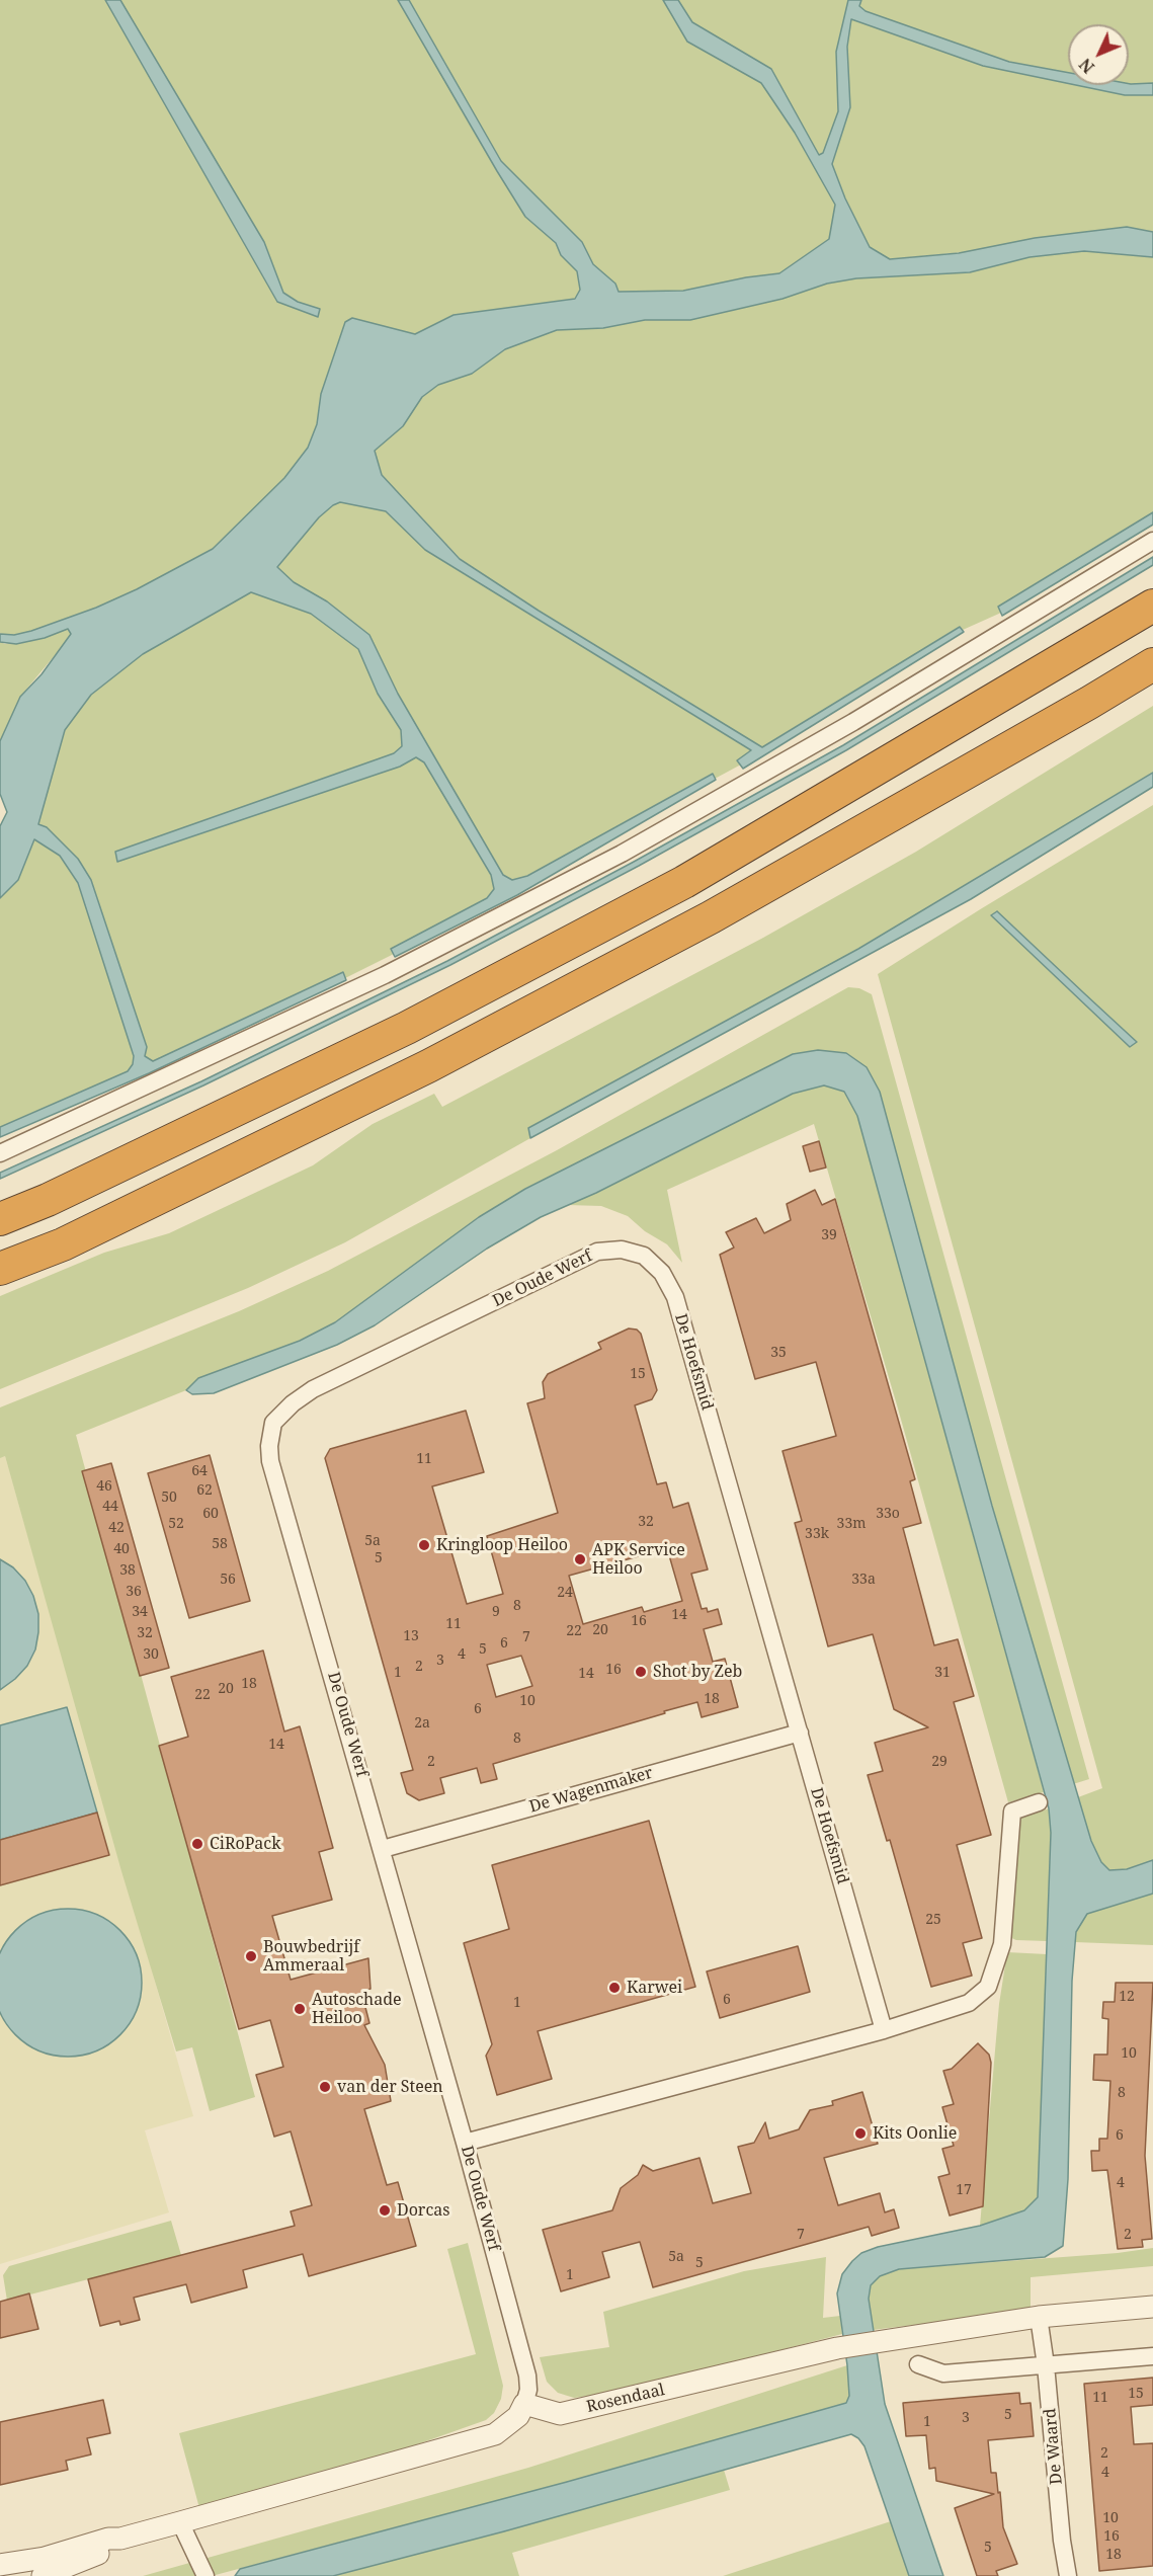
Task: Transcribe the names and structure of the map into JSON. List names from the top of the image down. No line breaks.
{"streets":{"street":["De Oude Werf","De Hoefsmid","De Wagenmaker","Rosendaal","De Waard"]},"crossings":[["De Oude Werf","De Hoefsmid"],["De Oude Werf","De Wagenmaker"],["De Oude Werf","Rosendaal"],["De Hoefsmid","De Wagenmaker"],["Rosendaal","De Waard"]],"places":["Kringloop Heiloo","APK Service Heiloo","Shot by Zeb","CiRoPack","Bouwbedrijf Ammeraal","Karwei","Autoschade Heiloo","van der Steen","Kits Oonlie","Dorcas"],"house_numbers":["39","35","15","11","64","46","62","50","44","60","33o","32","52","33m","42","33k","5a","58","40","5","38","56","33a","36","24","8","34","9","14","16","11","20","22","32","13","7","6","5","30","4","3","2","16","1","31","14","18","20","22","18","10","6","2a","8","14","2","29","25","12","6","1","10","8","6","4","17","7","2","5a","5","1","15","11","5","3","1","2","4","10","16","5","18"],"north":"bottom left"}
